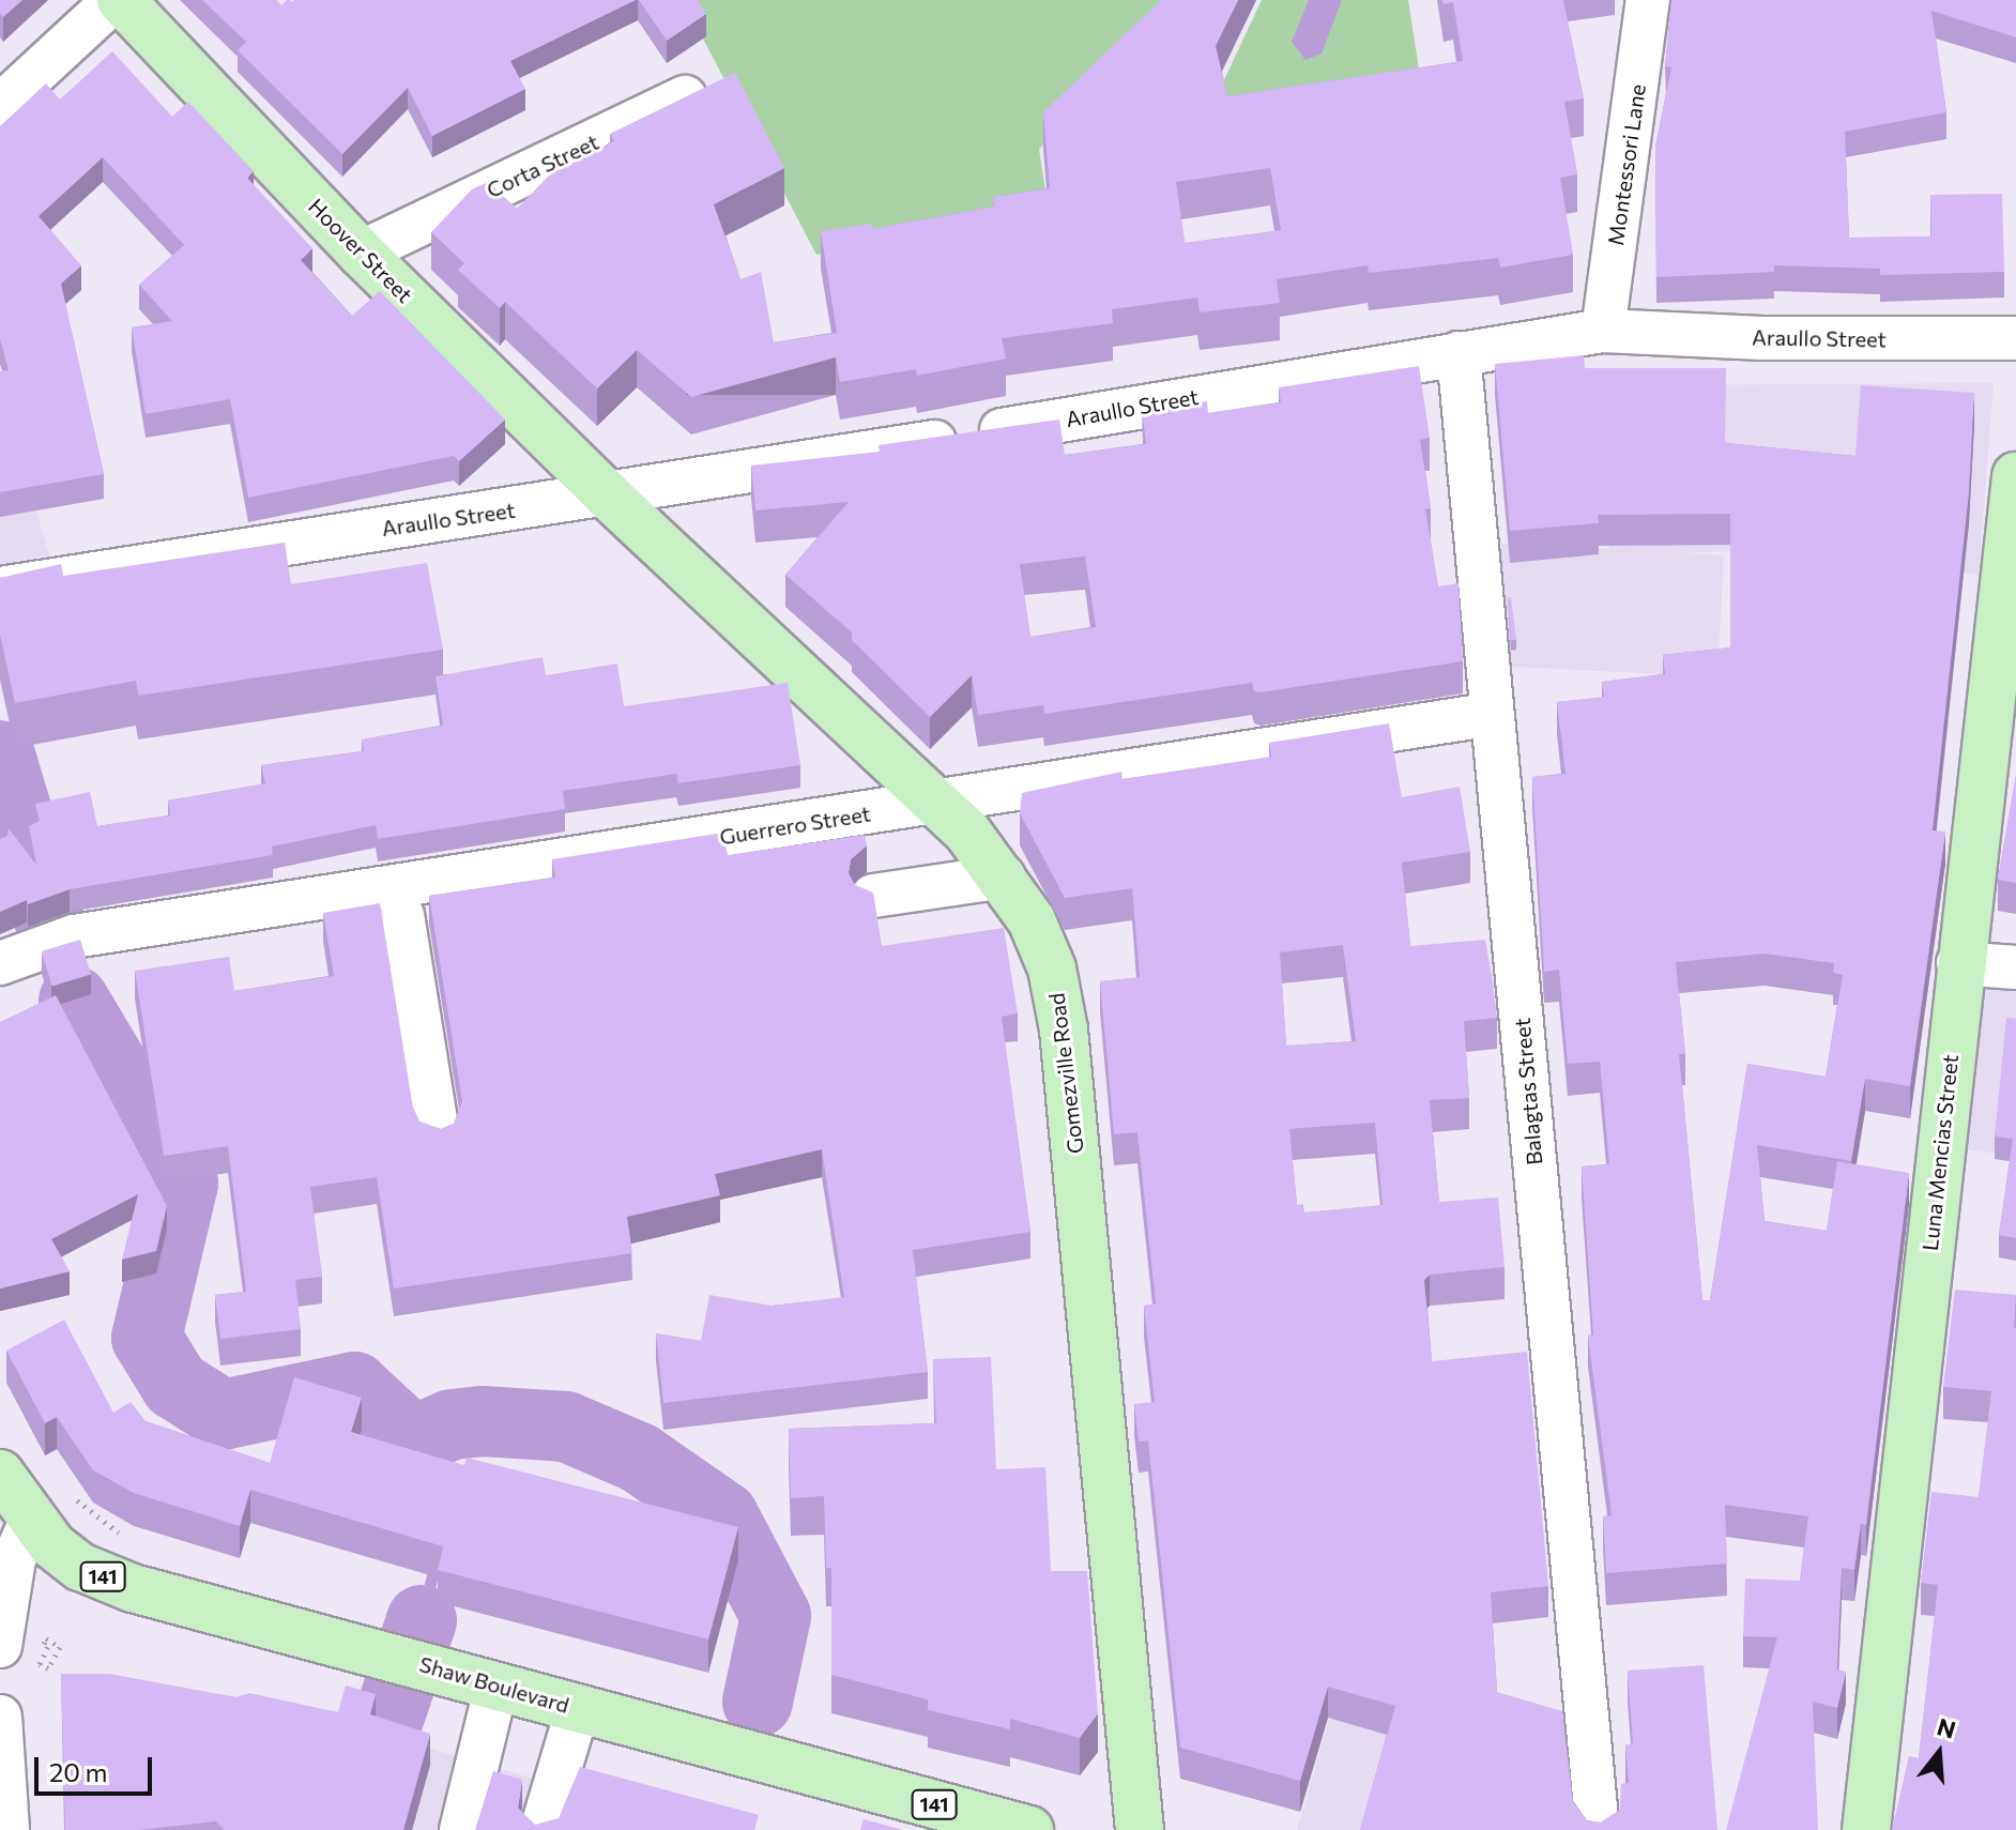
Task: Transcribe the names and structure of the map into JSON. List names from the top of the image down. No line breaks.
{"streets":{"main road":["Hoover Street","Gomezville Road","Luna Mencias Street","141","Shaw Boulevard"],"street":["Montessori Lane","Corta Street","Araullo Street","Guerrero Street","Balagtas Street"]},"crossings":[["Montessori Lane","Araullo Street"],["Corta Street","Hoover Street"],["Hoover Street","Araullo Street"],["Hoover Street","Gomezville Road"],["Araullo Street","Gomezville Road"],["Araullo Street","Balagtas Street"],["Guerrero Street","Gomezville Road"],["Guerrero Street","Balagtas Street"]],"scale_bar":"20 m","north":"top"}
